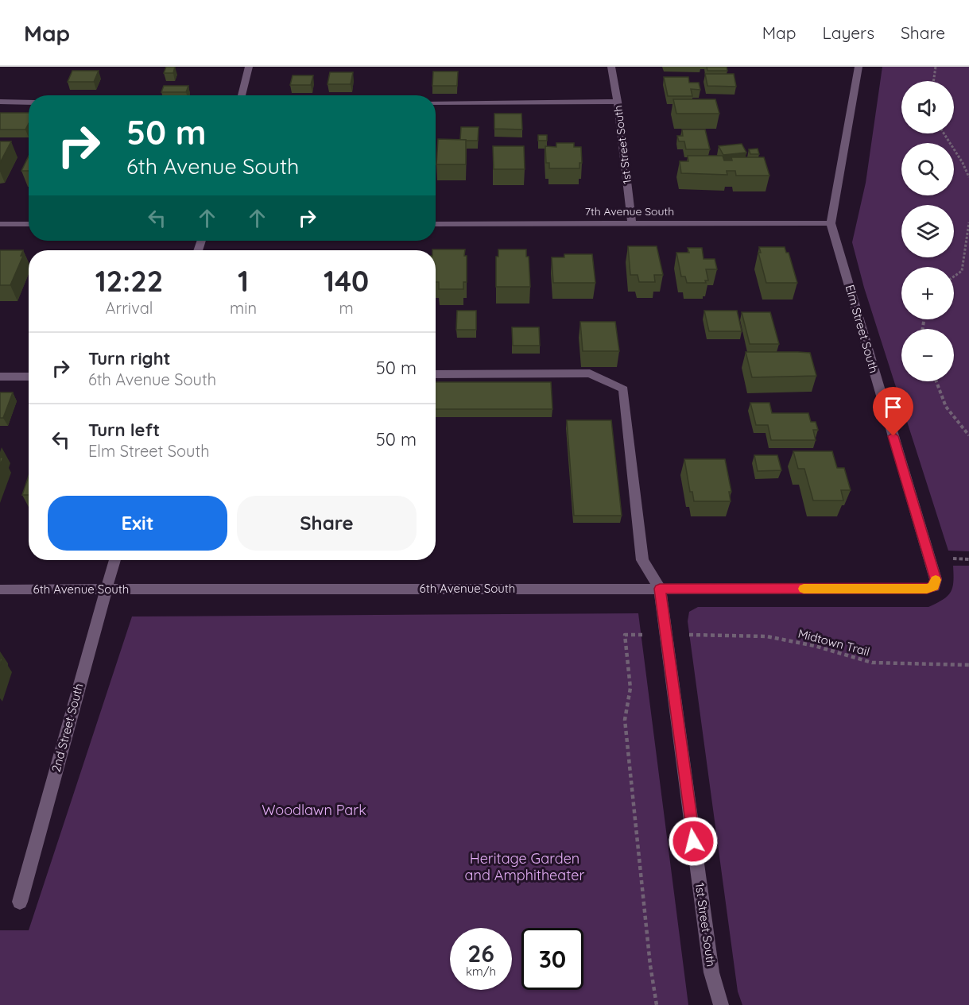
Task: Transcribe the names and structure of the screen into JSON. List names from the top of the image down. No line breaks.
{"streets":{"street":["1st Street South","7th Avenue South","Elm Street South","6th Avenue South","2nd Street South"],"path":["Midtown Trail"]},"crossings":[["1st Street South","7th Avenue South"],["1st Street South","6th Avenue South"],["7th Avenue South","Elm Street South"],["Elm Street South","6th Avenue South"],["6th Avenue South","2nd Street South"]],"parks":["Woodlawn Park","Heritage Garden and Amphitheater"],"page":{"header":"Map","nav":["Map","Layers","Share"],"map_buttons":["+","−"],"turn":["50 m","6th Avenue South"],"eta":["12:22","Arrival","1","min","140","m"],"list":[{"name":"Turn right","note":"6th Avenue South","value":"50 m"},{"name":"Turn left","note":"Elm Street South","value":"50 m"}],"buttons":["Exit","Share"],"speed":"26 km/h","limit":"30"}}
